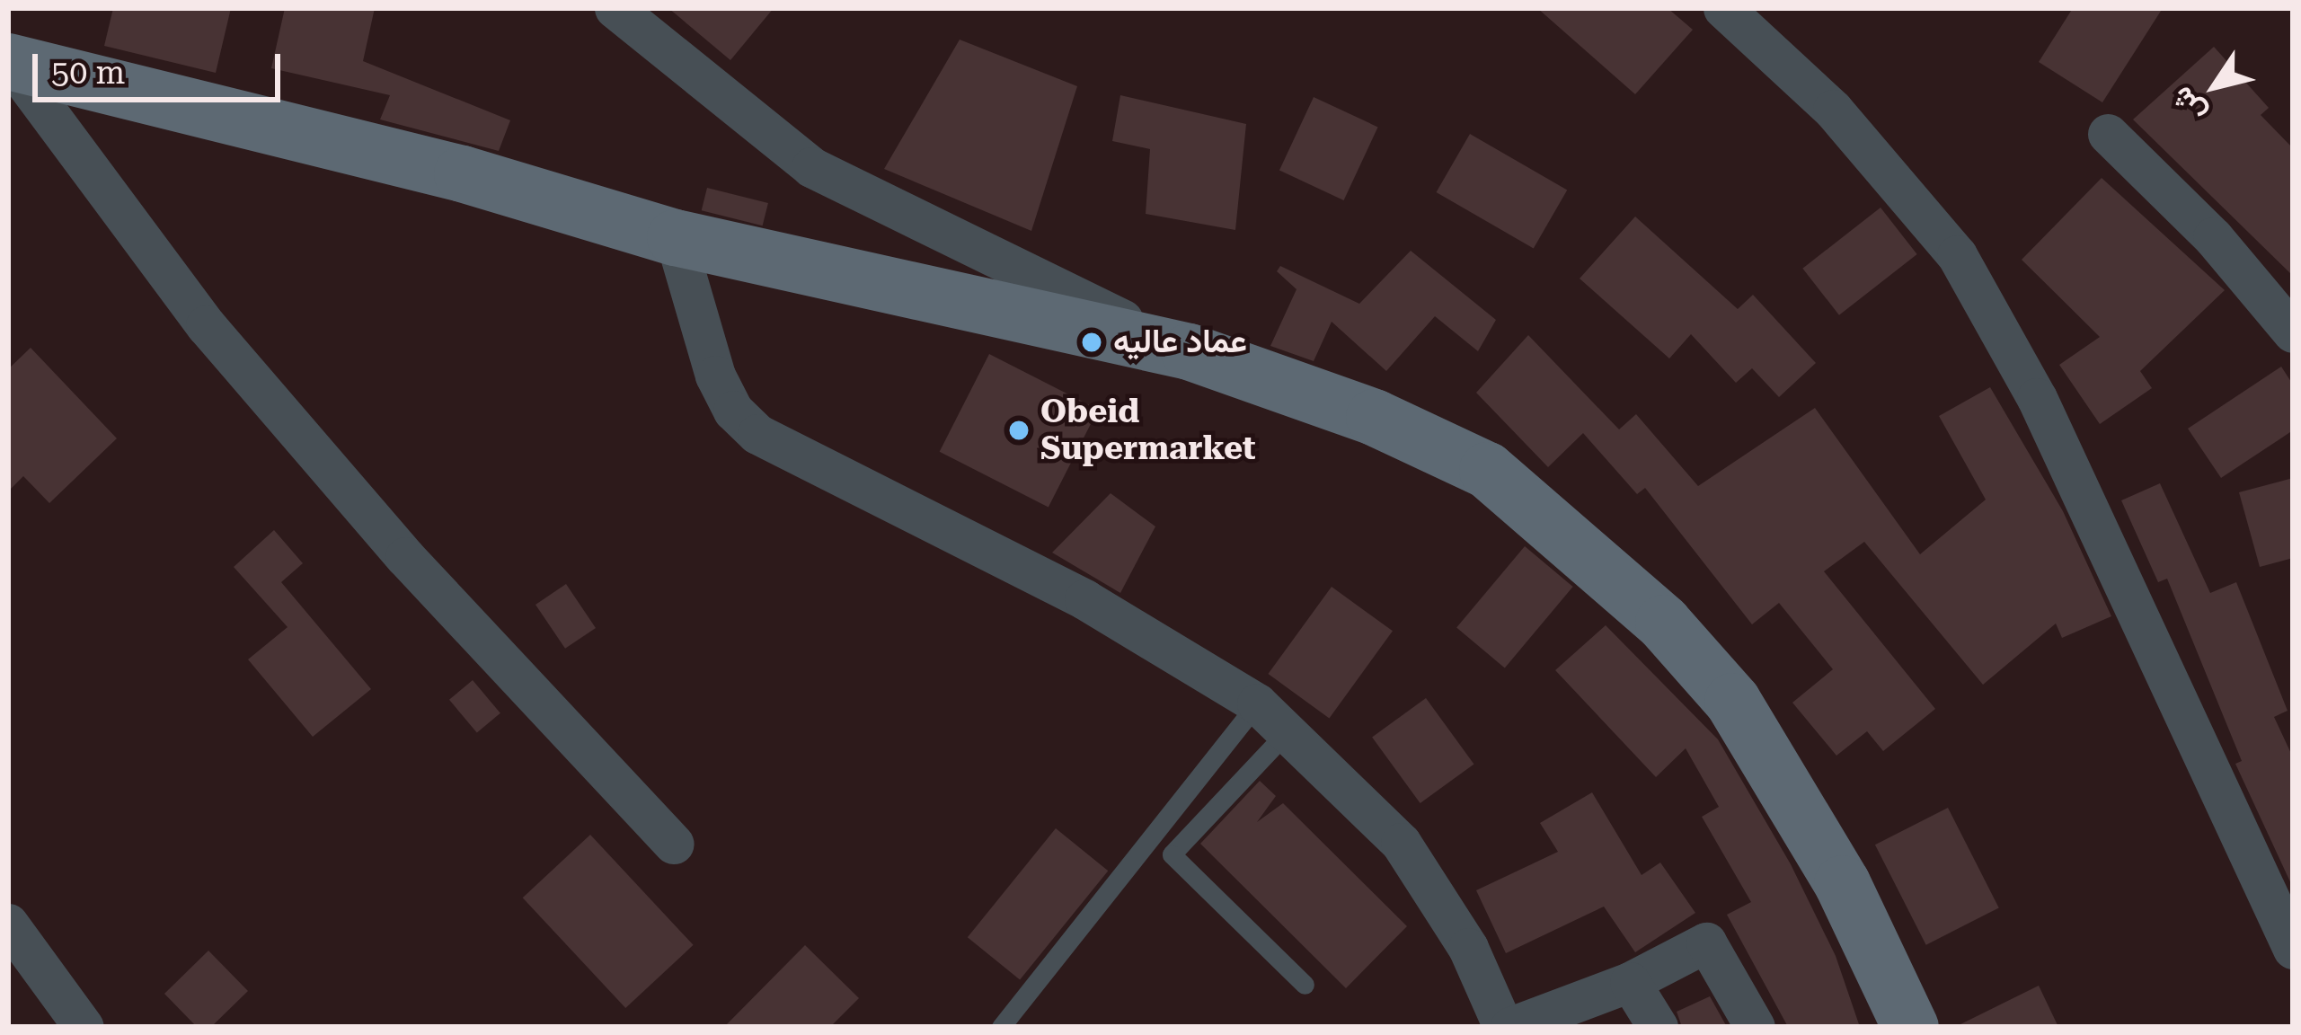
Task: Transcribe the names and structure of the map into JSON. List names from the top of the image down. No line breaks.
{"places":["عماد عاليه","Obeid Supermarket"],"scale_bar":"50 m","north":"bottom left"}
